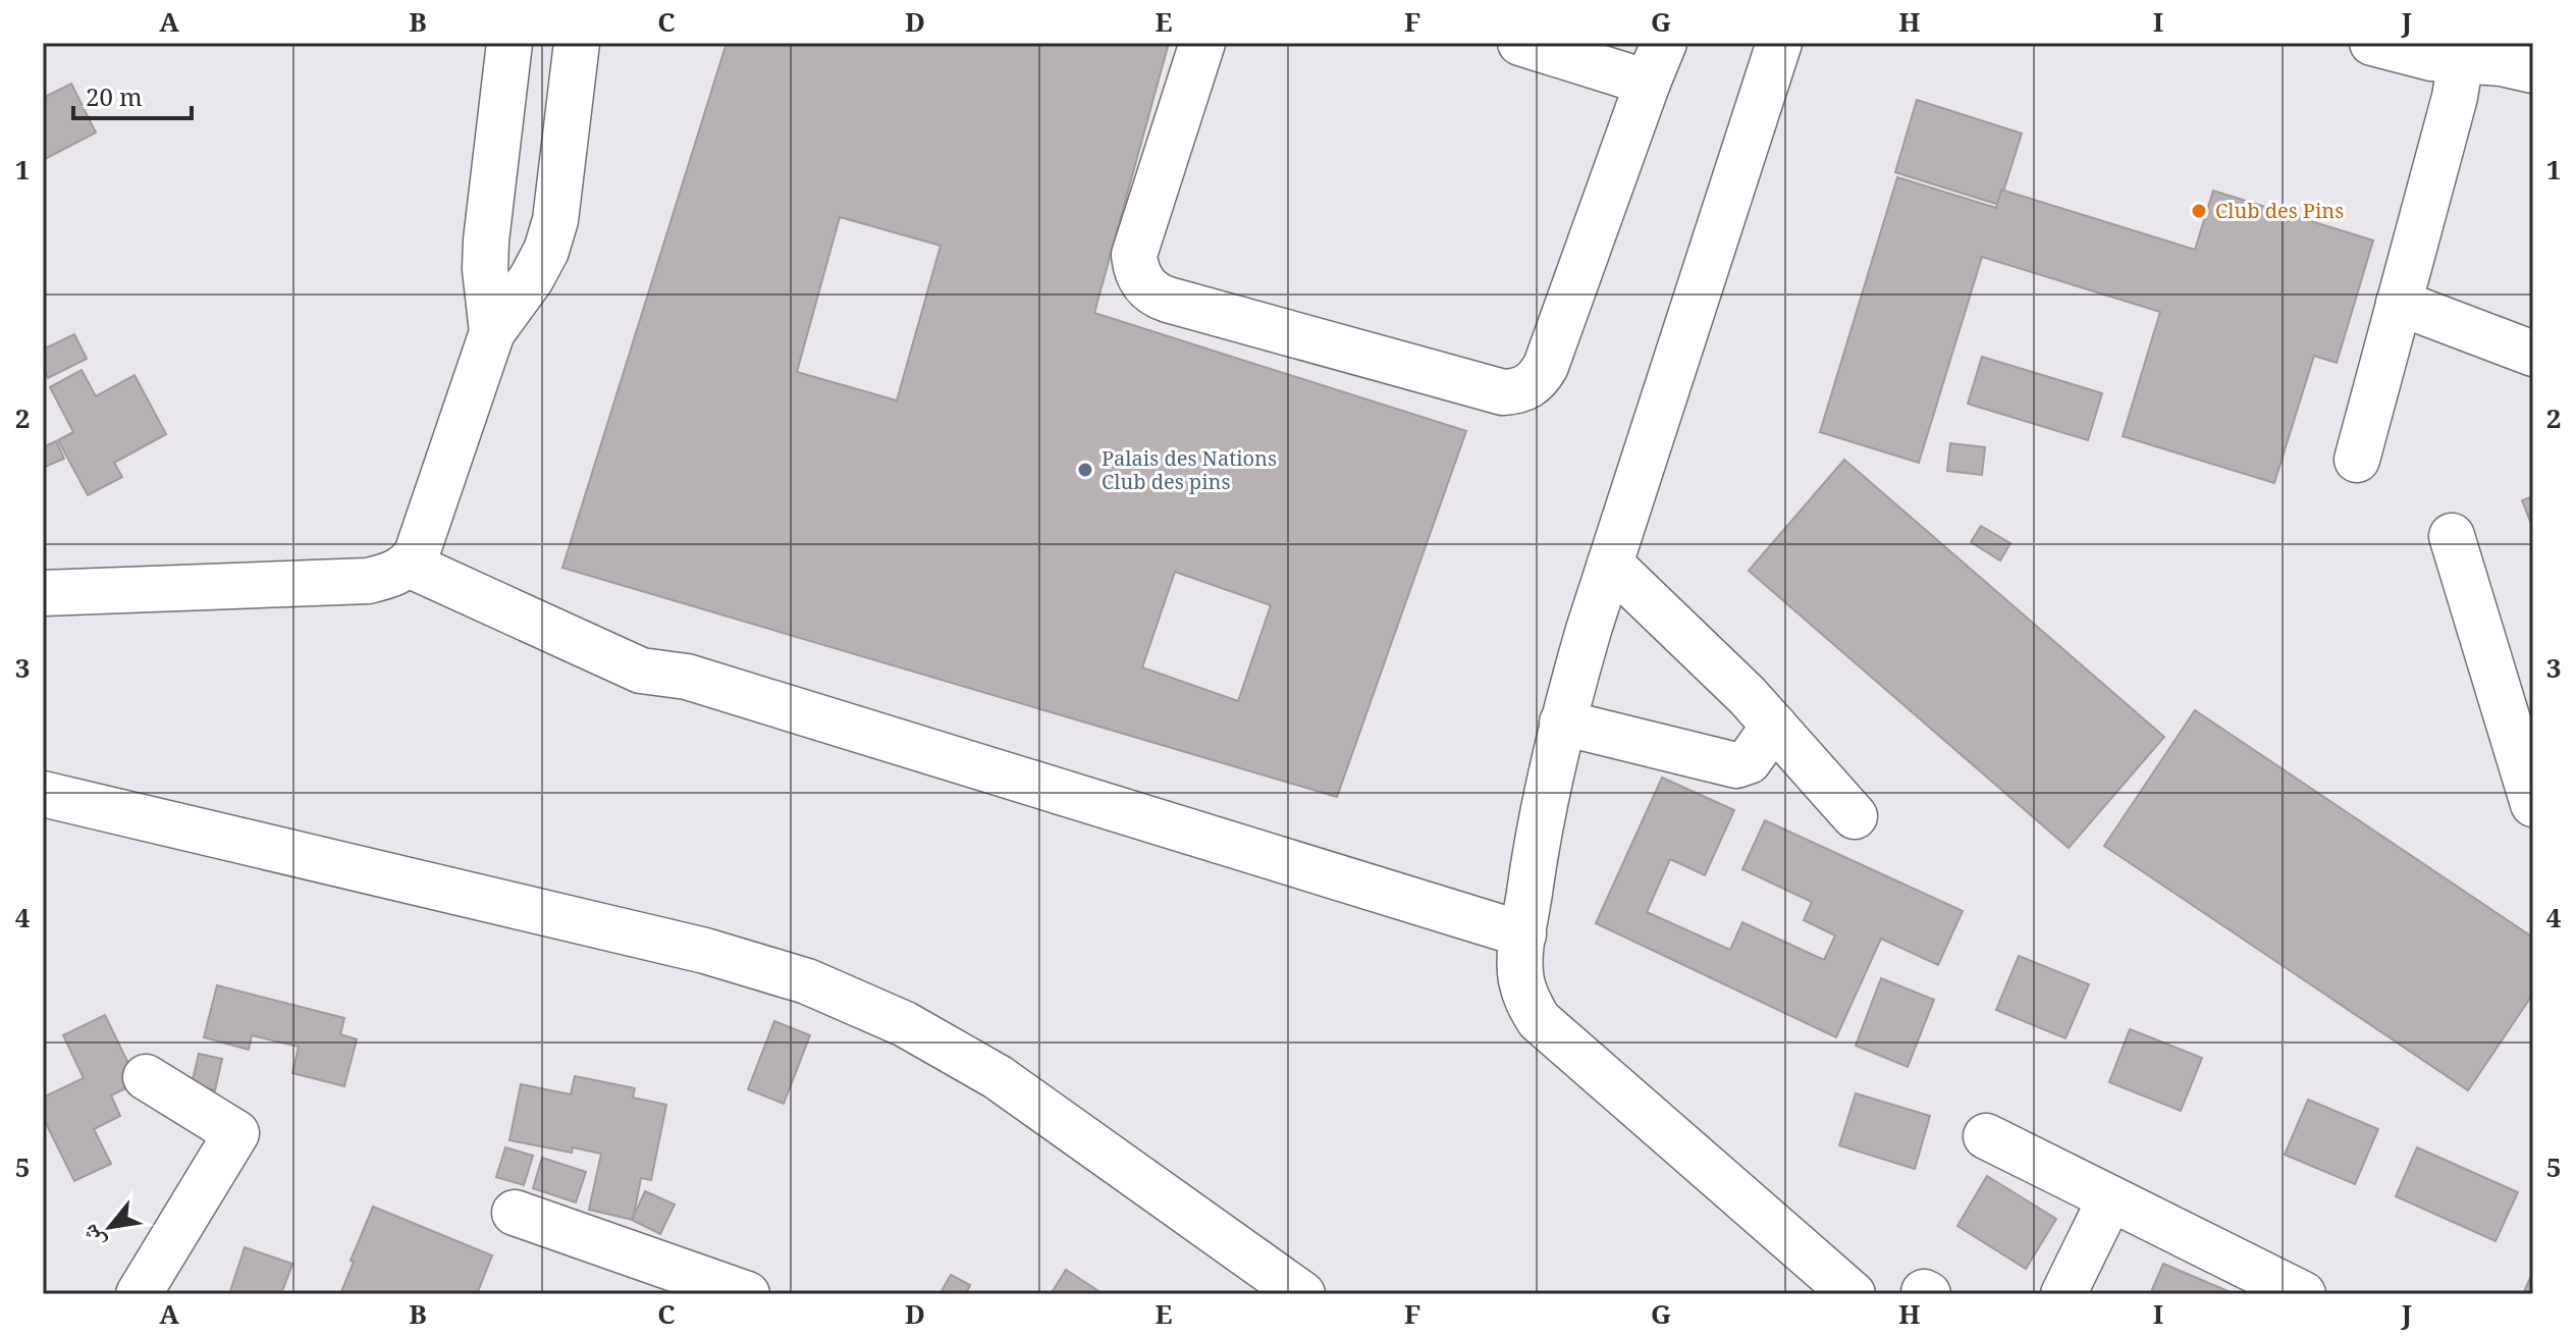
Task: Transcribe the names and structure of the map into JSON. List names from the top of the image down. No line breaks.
{"places":["Club des Pins","Palais des Nations Club des pins"],"scale_bar":"20 m","north":"bottom left","grid":{"columns":["A","B","C","D","E","F","G","H","I","J"],"rows":["1","2","3","4","5"]}}
